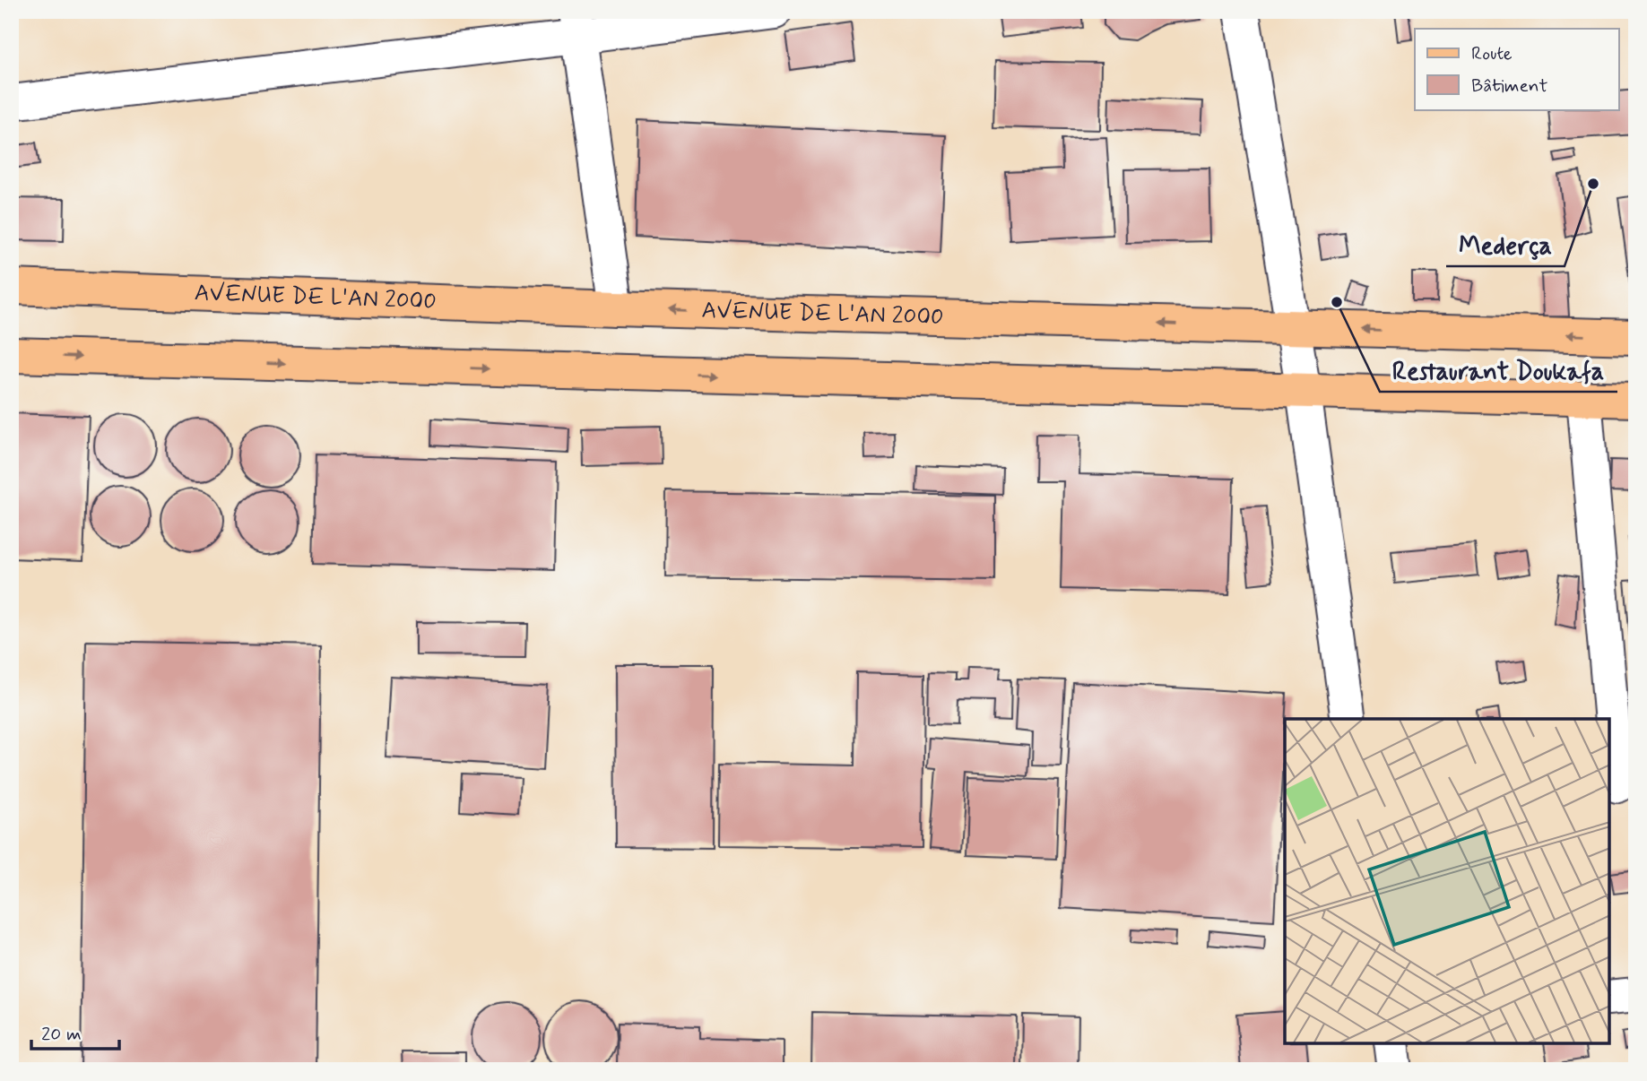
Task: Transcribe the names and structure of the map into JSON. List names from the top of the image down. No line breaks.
{"streets":{"main road":["AVENUE DE L'AN 2000"]},"places":["Mederça","Restaurant Doukafa"],"legend":["Route","Bâtiment"],"scale_bar":"20 m"}
